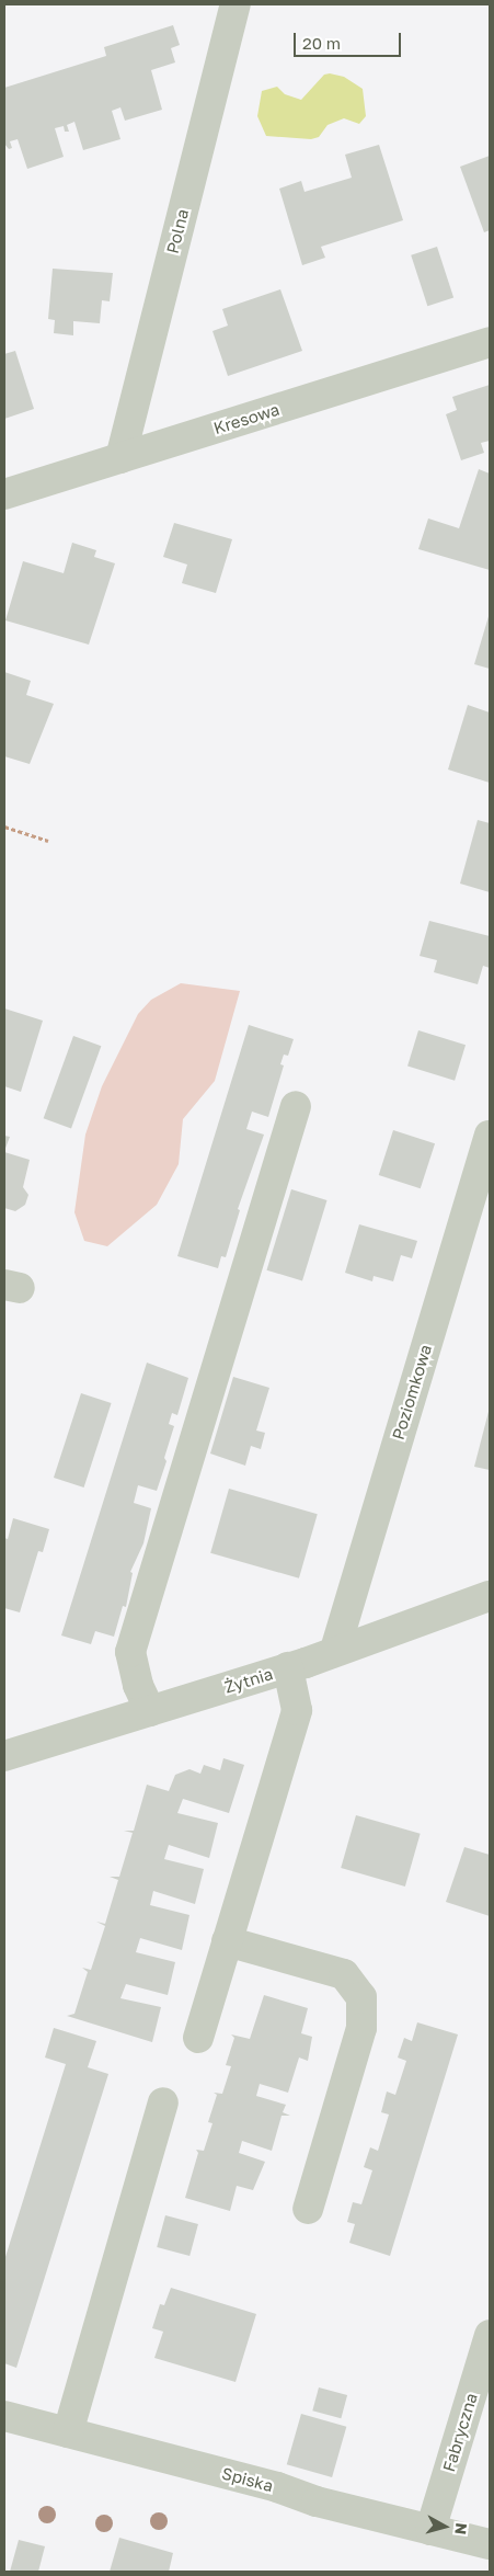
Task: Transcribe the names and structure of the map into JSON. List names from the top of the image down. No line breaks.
{"streets":{"street":["Polna","Kresowa","Poziomkowa","Żytnia","Fabryczna","Spiska"]},"crossings":[["Polna","Kresowa"],["Poziomkowa","Żytnia"],["Fabryczna","Spiska"]],"scale_bar":"20 m","north":"right"}
